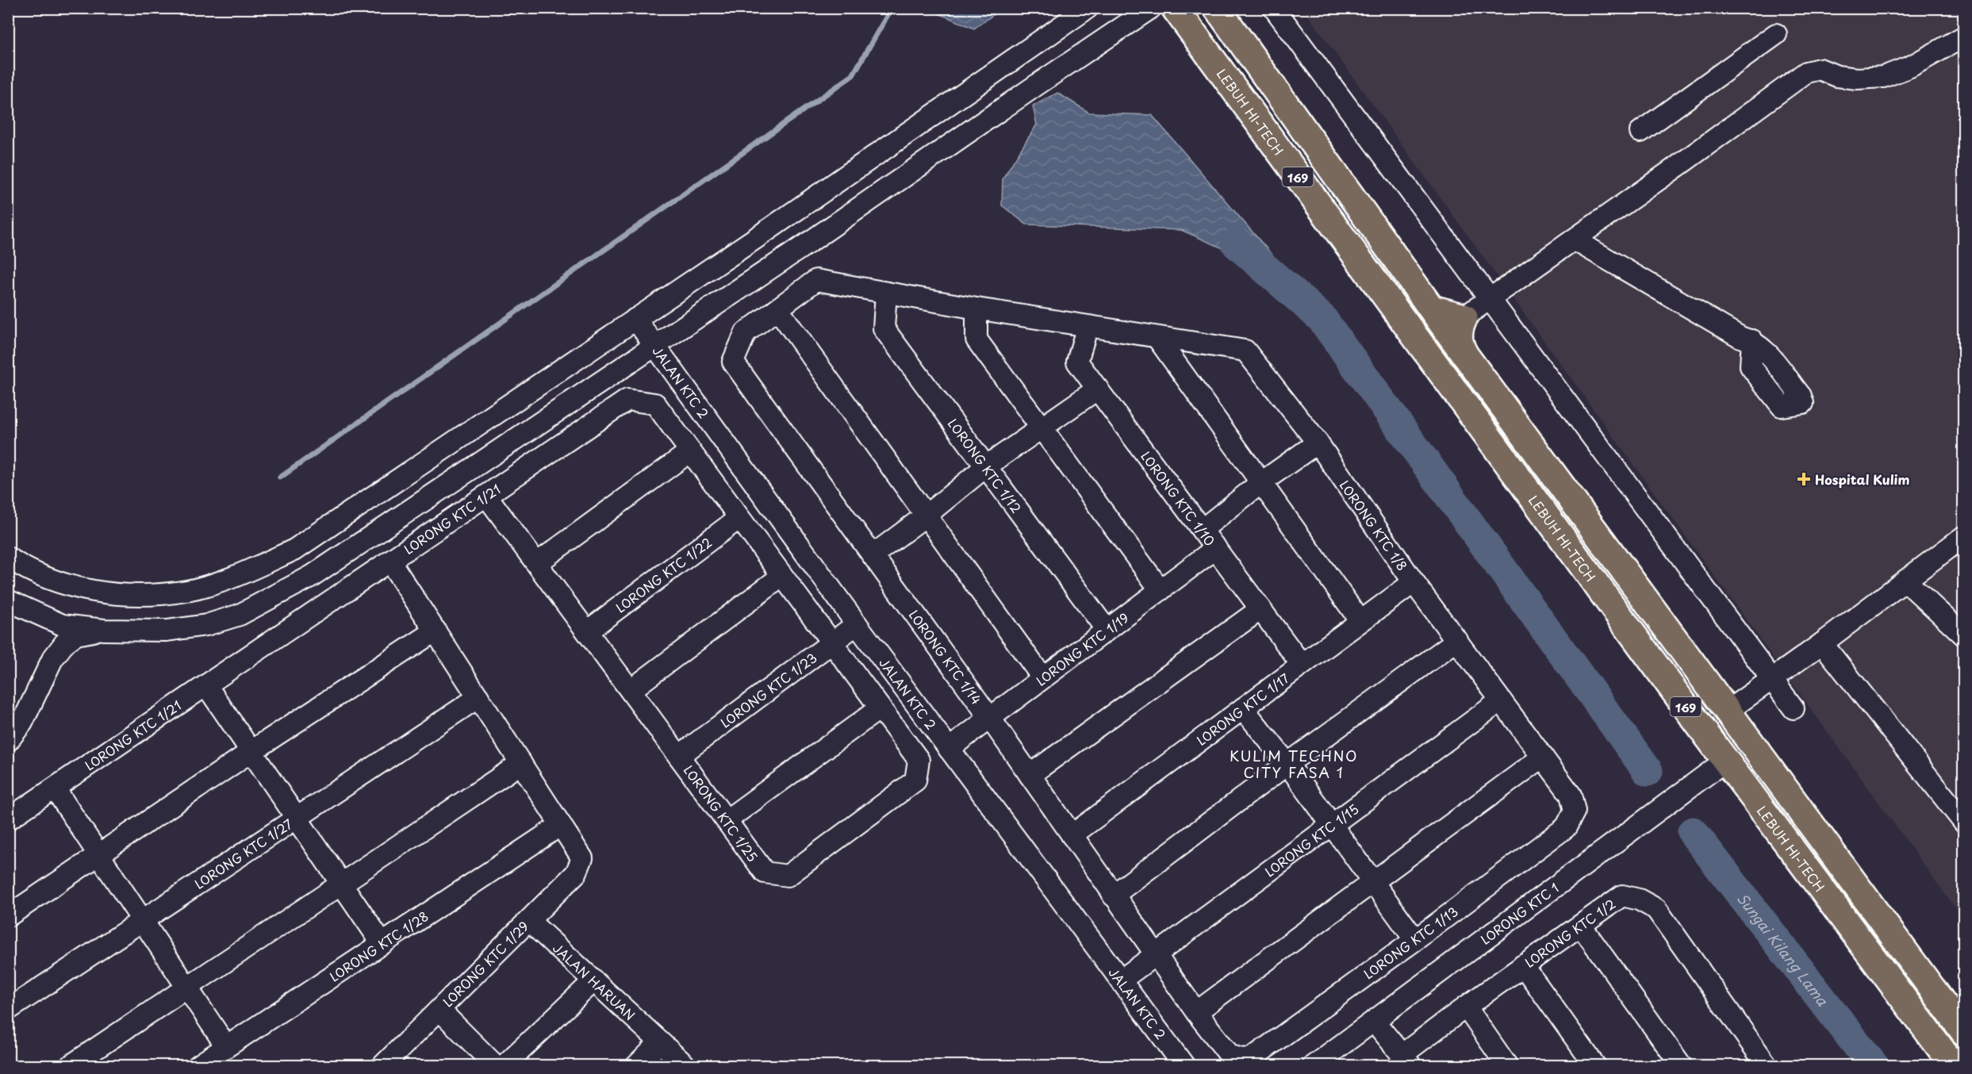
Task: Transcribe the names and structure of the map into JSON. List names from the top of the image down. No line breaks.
{"streets":{"main road":["LEBUH HI-TECH","169"],"street":["JALAN KTC 2","LORONG KTC 1/12","LORONG KTC 1/10","LORONG KTC 1/21","LORONG KTC 1/8","LORONG KTC 1/22","LORONG KTC 1/19","LORONG KTC 1/14","LORONG KTC 1/23","LORONG KTC 1/17","LORONG KTC 1/25","LORONG KTC 1/15","LORONG KTC 1/27","LORONG KTC 1","LORONG KTC 1/2","LORONG KTC 1/13","LORONG KTC 1/28","LORONG KTC 1/29","JALAN HARUAN"]},"crossings":[["LEBUH HI-TECH","LORONG KTC 1"],["JALAN KTC 2","LORONG KTC 1/19"],["JALAN KTC 2","LORONG KTC 1/23"],["JALAN KTC 2","LORONG KTC 1/15"],["LORONG KTC 1/12","LORONG KTC 1/19"],["LORONG KTC 1/10","LORONG KTC 1/19"],["LORONG KTC 1/10","LORONG KTC 1/17"],["LORONG KTC 1/21","LORONG KTC 1/22"],["LORONG KTC 1/21","LORONG KTC 1/23"],["LORONG KTC 1/21","LORONG KTC 1/25"],["LORONG KTC 1/8","LORONG KTC 1/17"],["LORONG KTC 1/8","LORONG KTC 1/15"],["LORONG KTC 1/8","LORONG KTC 1/13"],["LORONG KTC 1/22","LORONG KTC 1/25"],["LORONG KTC 1/19","LORONG KTC 1/14"],["LORONG KTC 1/14","LORONG KTC 1/17"],["LORONG KTC 1/14","LORONG KTC 1/15"],["LORONG KTC 1/14","LORONG KTC 1/13"],["LORONG KTC 1/23","LORONG KTC 1/25"],["LORONG KTC 1/15","LORONG KTC 1/13"],["LORONG KTC 1/28","LORONG KTC 1/29"],["LORONG KTC 1/29","JALAN HARUAN"]],"districts":["KULIM TECHNO CITY FASA 1"],"water":["Sungai Kilang Lama"],"places":{"health":["Hospital Kulim"]}}
